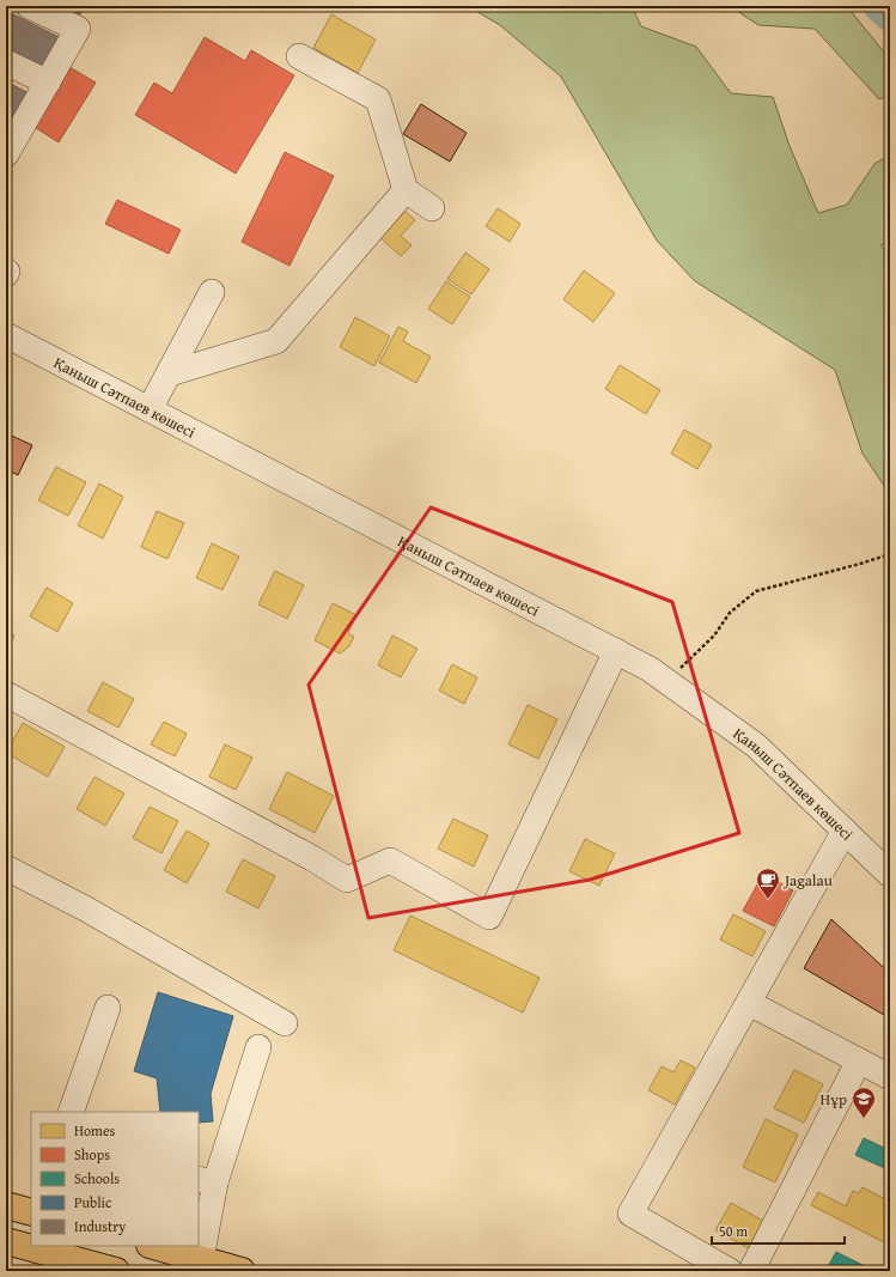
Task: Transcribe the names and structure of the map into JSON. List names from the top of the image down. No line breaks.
{"streets":{"street":["Қаныш Сәтпаев көшесі"]},"places":{"cafe":["Jagalau"],"school or university":["Нұр"]},"legend":["Homes","Shops","Schools","Public","Industry"],"scale_bar":"50 m"}
